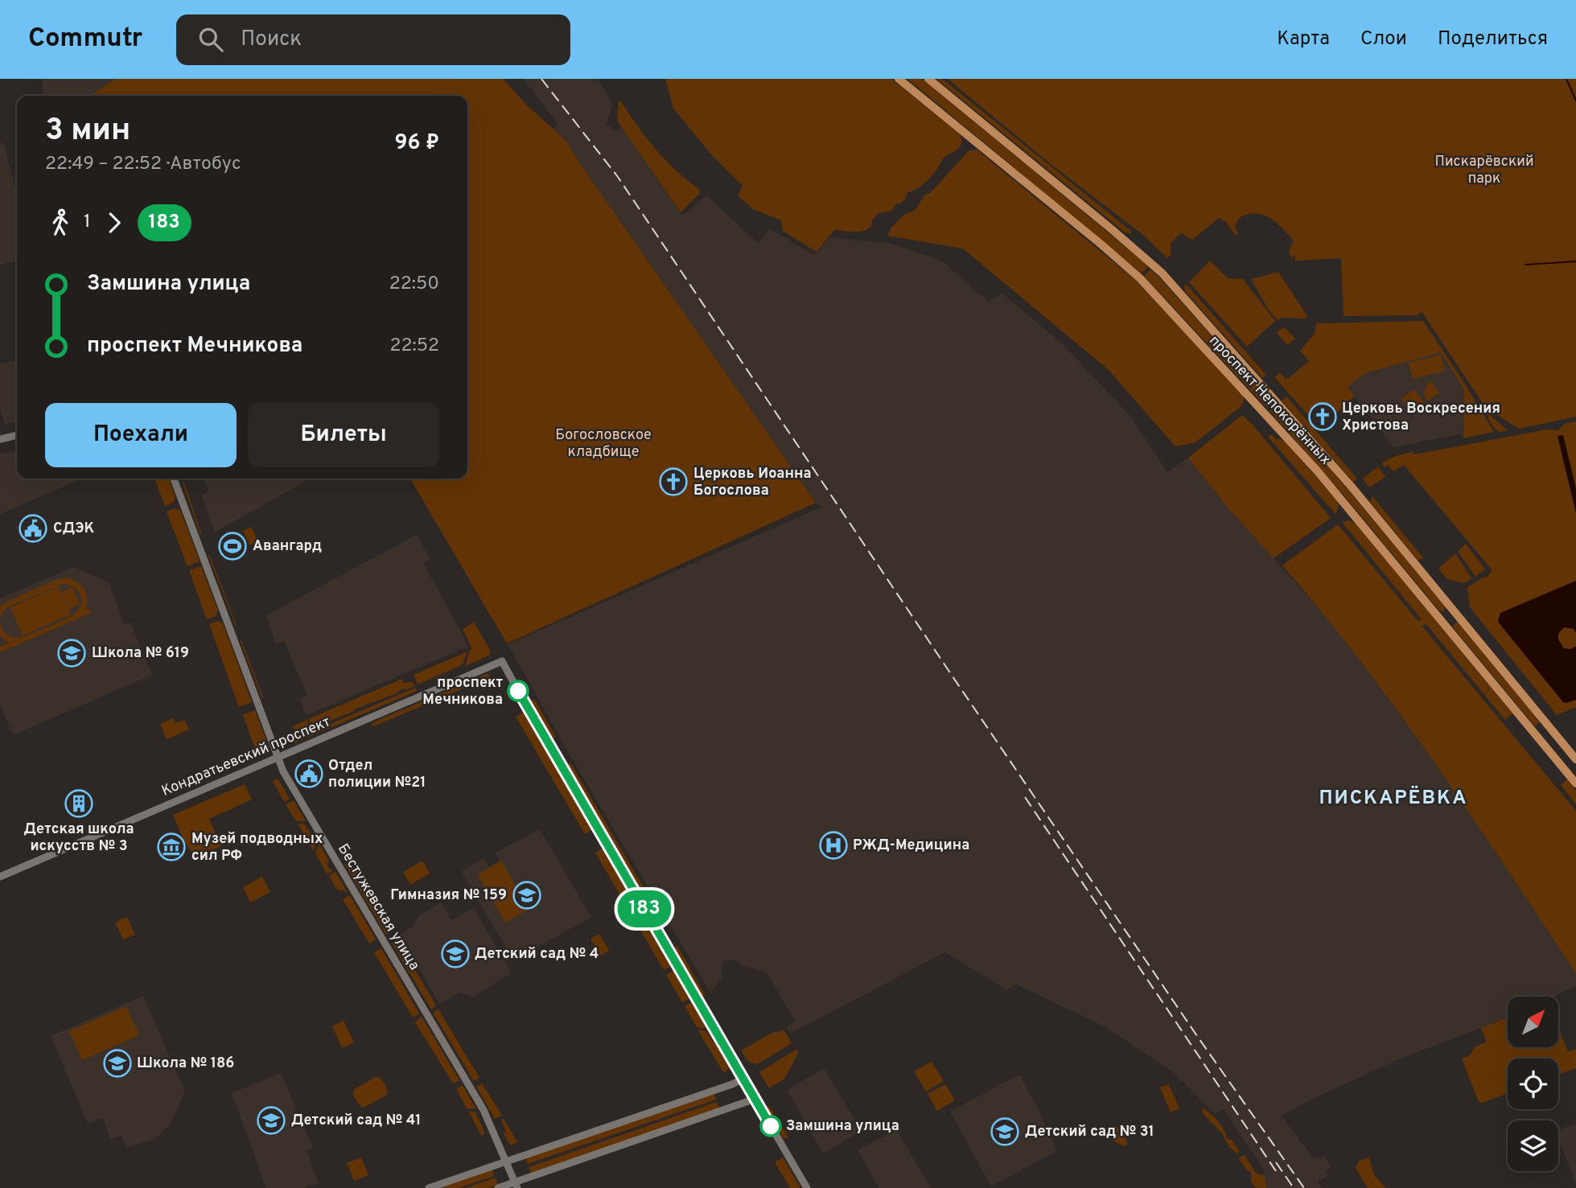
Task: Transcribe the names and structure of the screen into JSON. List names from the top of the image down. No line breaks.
{"streets":{"main road":["проспект Непокорённых"],"street":["Кондратьевский проспект","Бестужевская улица"]},"crossings":[["Кондратьевский проспект","Бестужевская улица"]],"districts":["ПИСКАРЁВКА"],"parks":["Пискарёвский парк","Богословское кладбище"],"places":{"church":["Церковь Воскресения Христова","Церковь Иоанна Богослова"],"public building":["СДЭК","Отдел полиции №21"],"sports":["Авангард"],"school or university":["Школа № 619","Гимназия № 159","Детский сад № 4","Школа № 186","Детский сад № 41","Детский сад № 31"],"other":["проспект Мечникова","Замшина улица"],"building":["Детская школа искусств № 3"],"hospital":["РЖД-Медицина"],"museum":["Музей подводных сил РФ"]},"lines":["bus line 183"],"north":"top right","page":{"header":"Commutr","search":"Поиск","nav":["Карта","Слои","Поделиться"],"on_map":"183","heading":["3 мин","22:49 – 22:52 · Автобус","96 ₽"],"legs":["1","183"],"list":[{"name":"Замшина улица","value":"22:50"},{"name":"проспект Мечникова","value":"22:52"}],"buttons":["Поехали","Билеты"]}}
